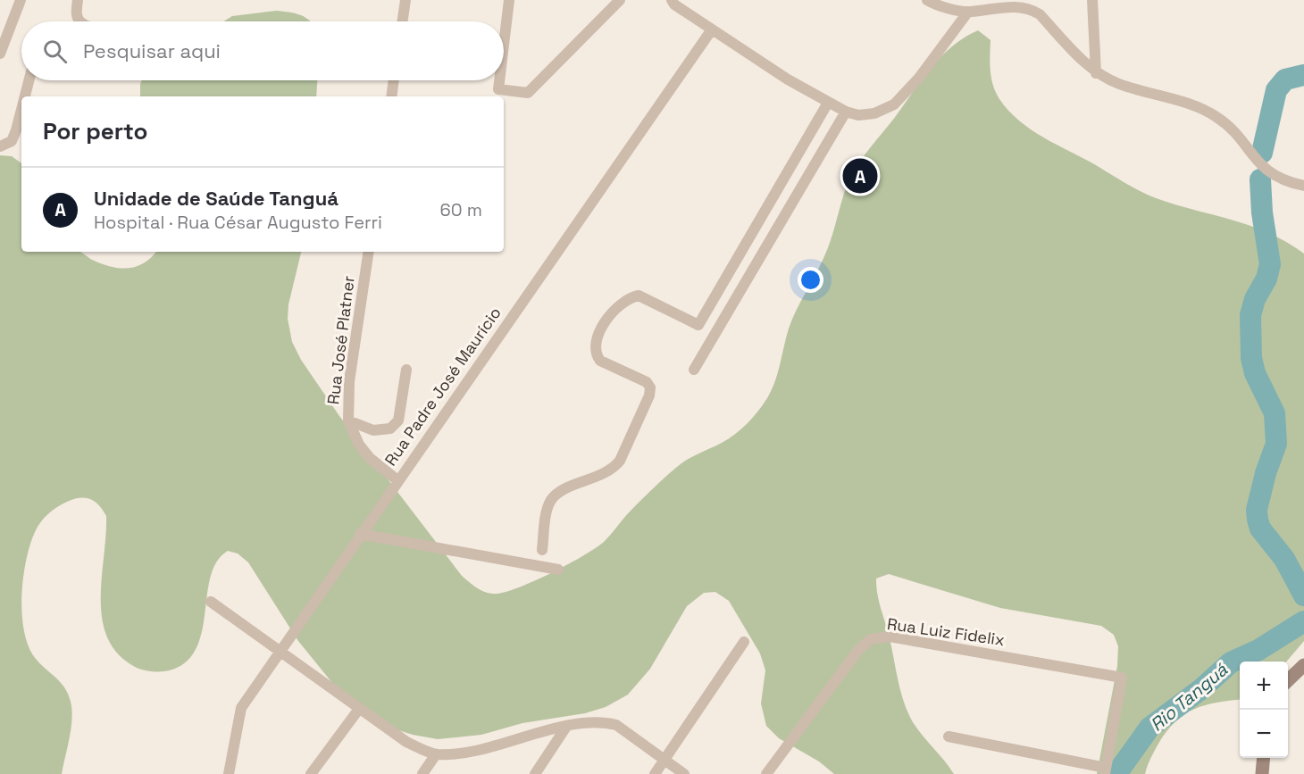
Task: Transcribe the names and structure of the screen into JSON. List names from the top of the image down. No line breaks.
{"streets":{"street":["Rua José Platner","Rua Padre José Maurício","Rua Luiz Fidelix"]},"crossings":[["Rua José Platner","Rua Padre José Maurício"]],"water":["Rio Tanguá"],"page":{"search":"Pesquisar aqui","heading":"Por perto","pins":"A","list":[{"mark":"A","name":"Unidade de Saúde Tanguá","note":"Hospital · Rua César Augusto Ferri","value":"60 m"}],"map_buttons":["+","−"]}}
